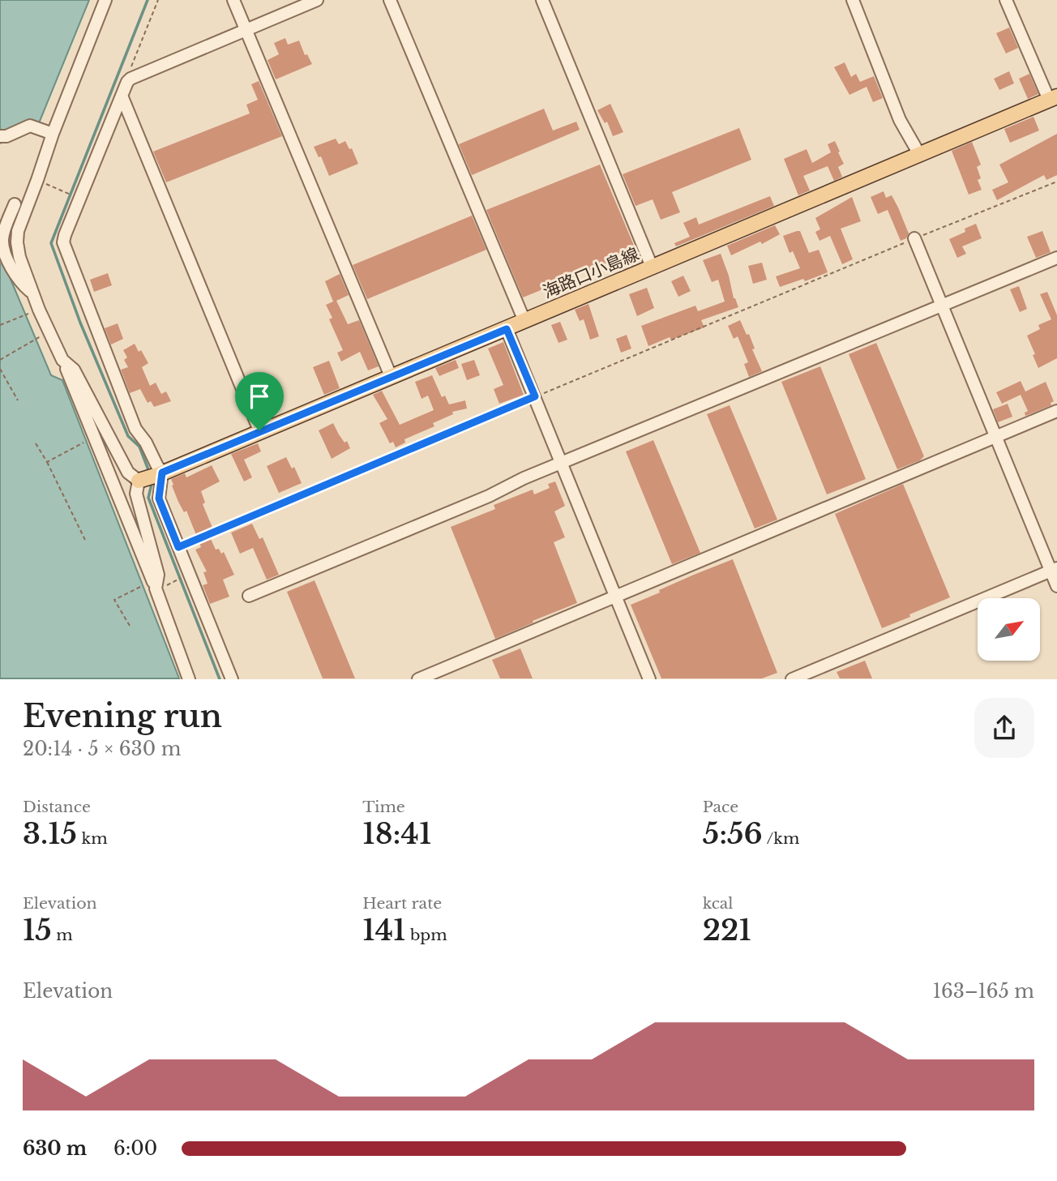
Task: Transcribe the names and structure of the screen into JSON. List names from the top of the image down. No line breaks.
{"streets":{"main road":["海路口小島線"]},"north":"top right","page":{"heading":["Evening run","20:14 · 5 × 630 m"],"stats":[["Distance","3.15 km"],["Time","18:41"],["Pace","5:56 /km"],["Elevation","15 m"],["Heart rate","141 bpm"],["kcal","221"]],"chart":["Elevation","163–165 m"],"list":[{"name":"630 m","note":"6:00"}]}}
